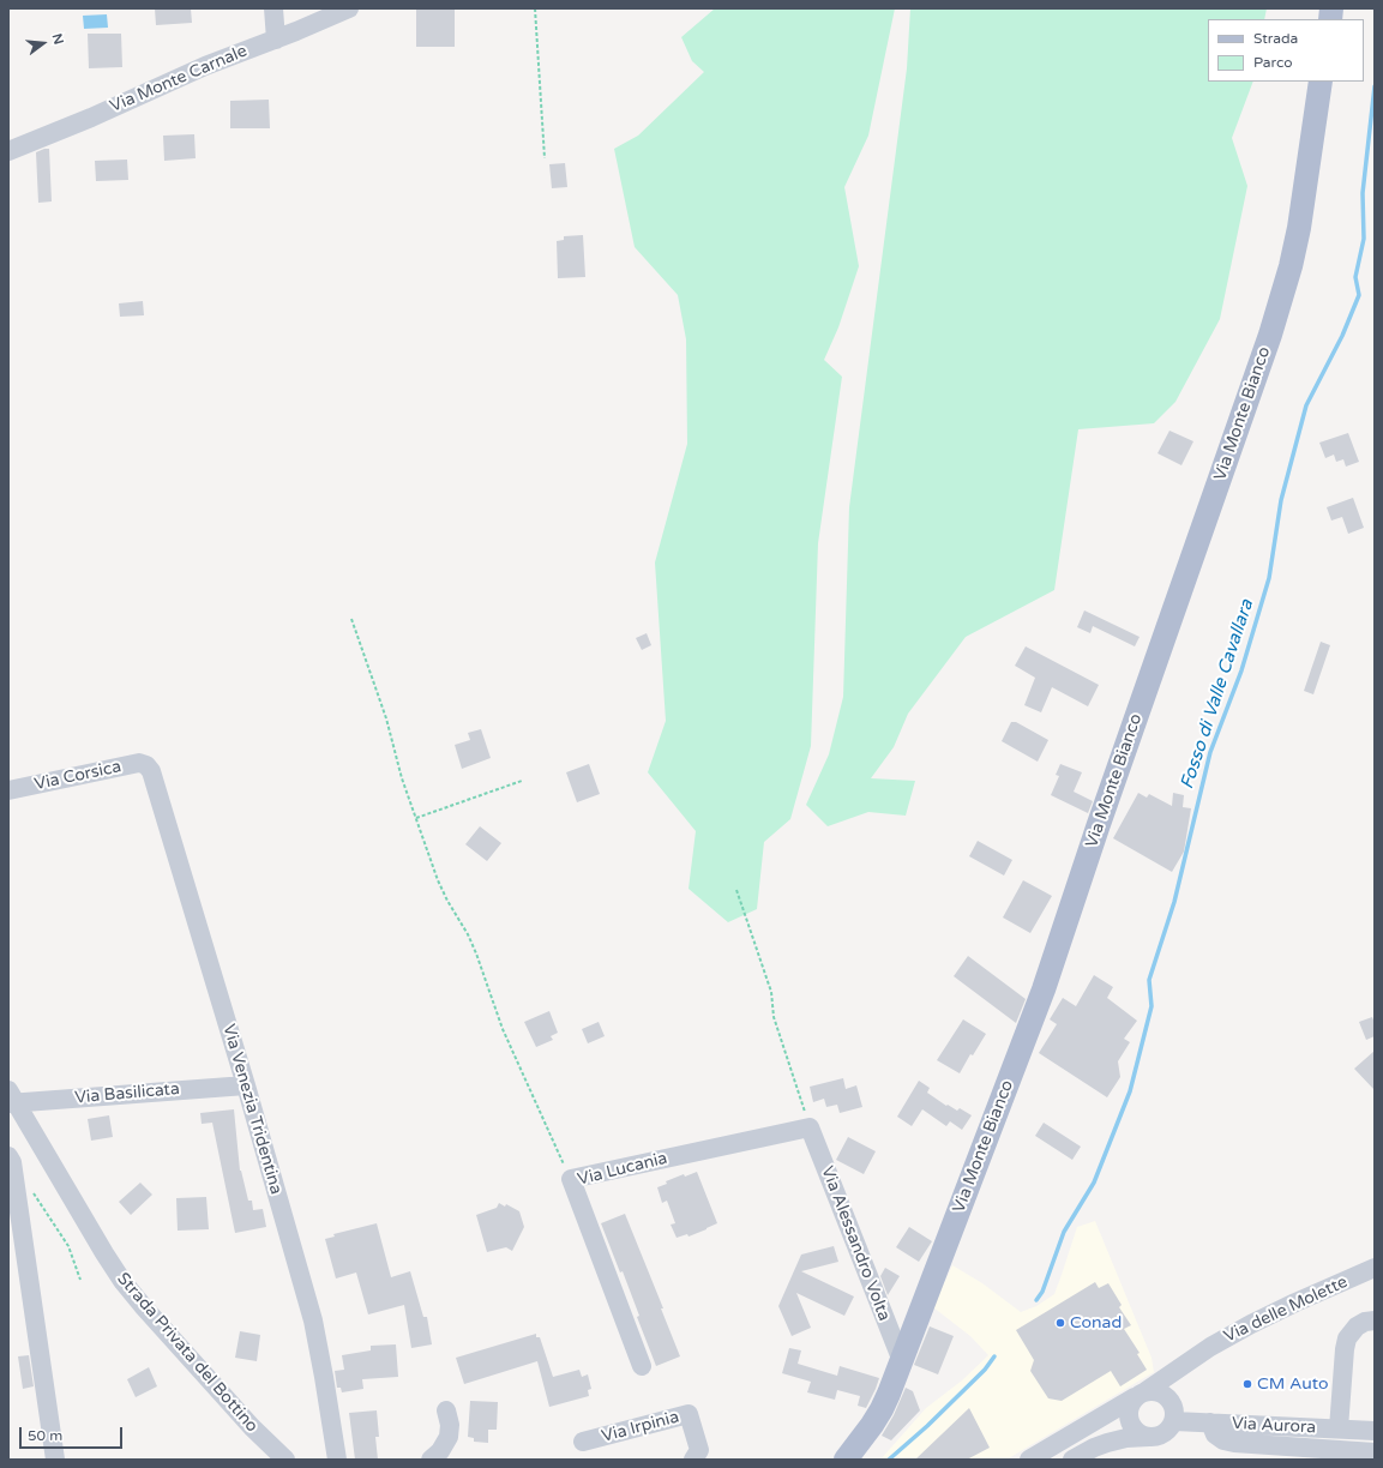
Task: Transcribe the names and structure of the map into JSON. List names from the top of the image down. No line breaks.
{"streets":{"main road":["Via Monte Bianco"],"street":["Via Monte Carnale","Via Corsica","Via Basilicata","Via Venezia Tridentina","Via Lucania","Via Alessandro Volta","Via delle Molette","Strada Privata del Bottino","Via Aurora","Via Irpinia"]},"crossings":[["Via Monte Bianco","Via Alessandro Volta"],["Via Corsica","Via Venezia Tridentina"],["Via Basilicata","Via Venezia Tridentina"],["Via Basilicata","Strada Privata del Bottino"],["Via Lucania","Via Alessandro Volta"],["Via delle Molette","Via Aurora"]],"water":["Fosso di Valle Cavallara"],"places":["Conad","CM Auto"],"legend":["Strada","Parco"],"scale_bar":"50 m","north":"right"}
